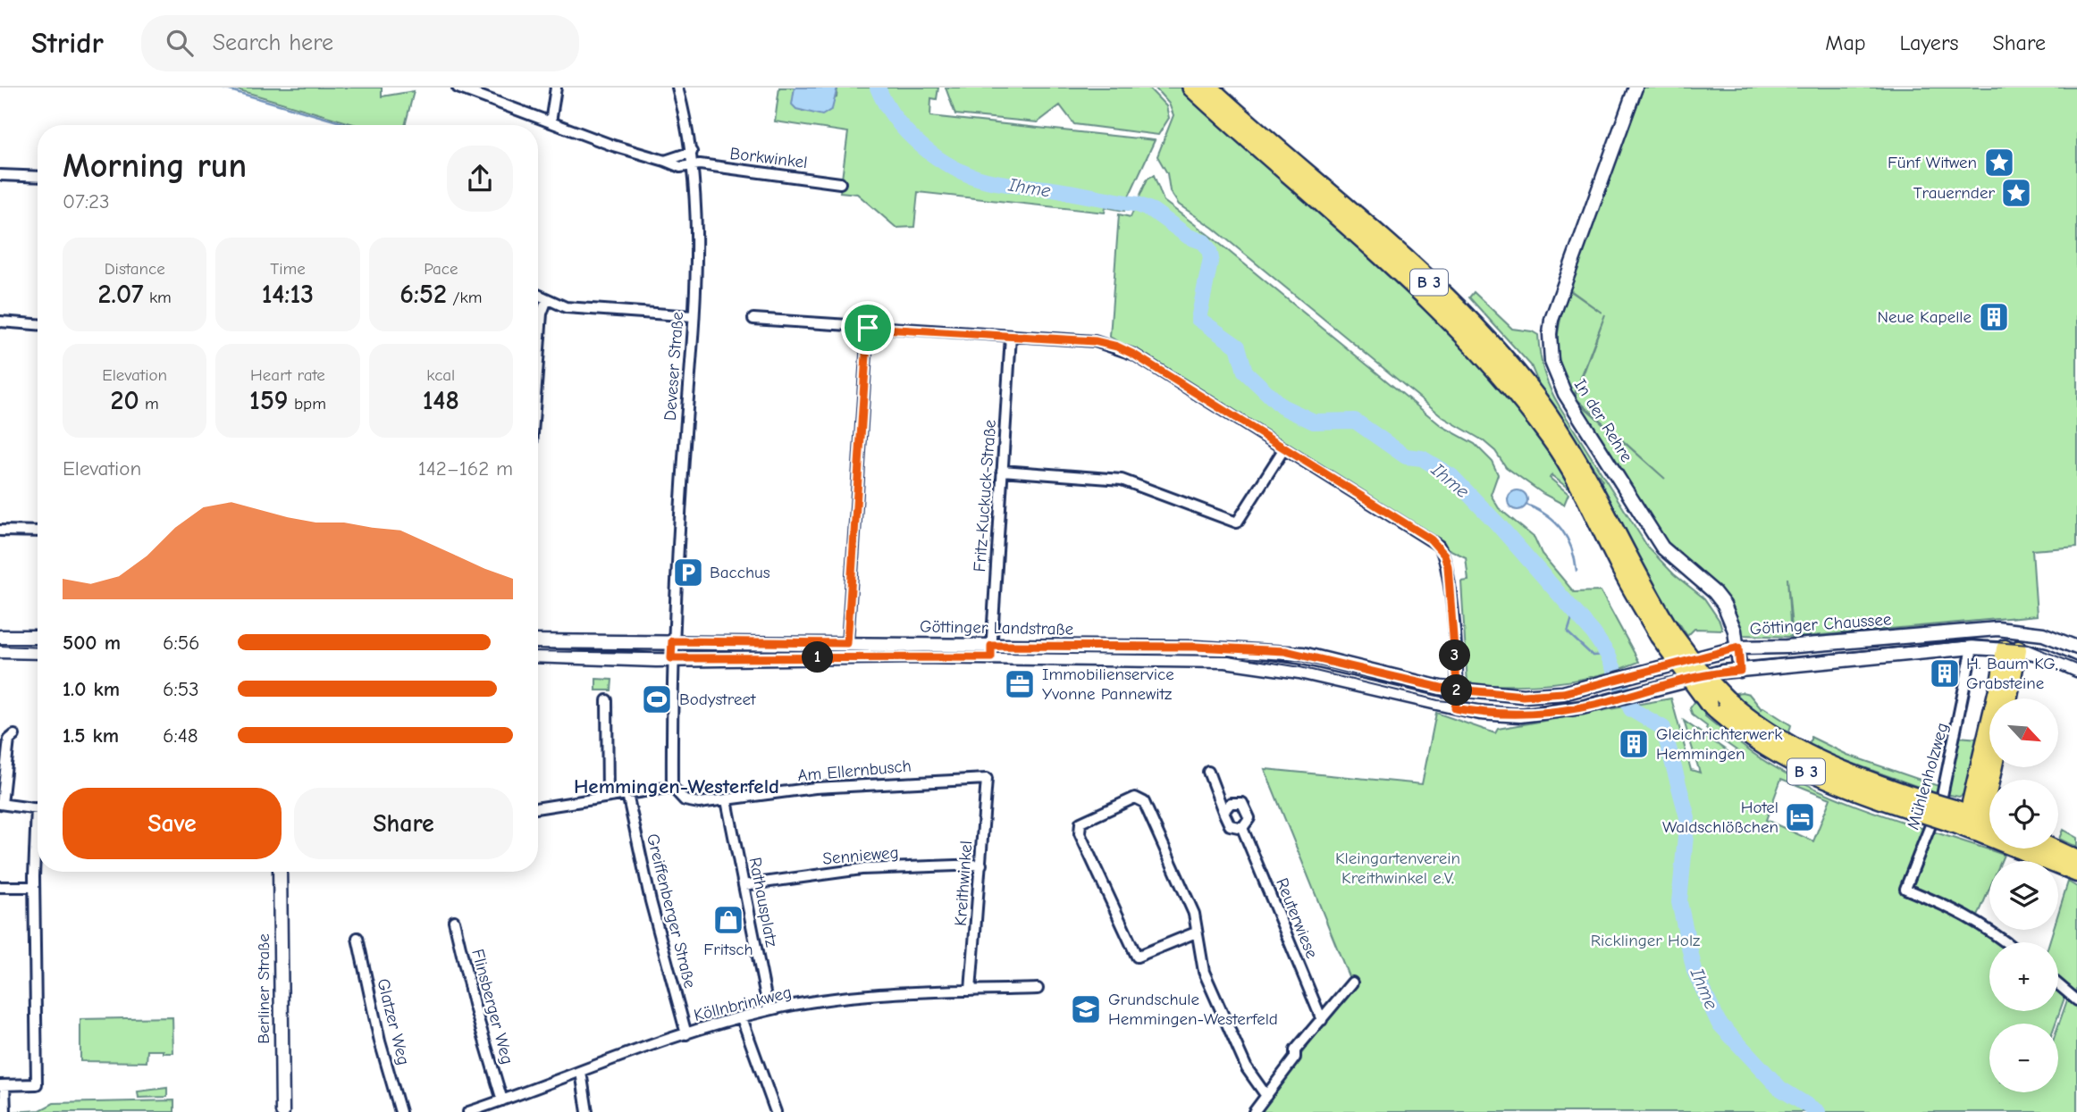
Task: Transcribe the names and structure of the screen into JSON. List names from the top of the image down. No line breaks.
{"streets":{"highway":["B 3"],"street":["Borkwinkel","Deveser Straße","In der Rehre","Fritz-Kuckuck-Straße","Göttinger Chaussee","Göttinger Landstraße","Am Ellernbusch","Mühlenholzweg","Sennieweg","Kreithwinkel","Rathausplatz","Greiffenberger Straße","Reuterwiese","Berliner Straße","Köllnbrinkweg","Flinsberger Weg","Glatzer Weg"]},"crossings":[["Borkwinkel","Deveser Straße"],["Deveser Straße","Göttinger Landstraße"],["Deveser Straße","Am Ellernbusch"],["In der Rehre","Göttinger Chaussee"],["Fritz-Kuckuck-Straße","Göttinger Landstraße"],["Göttinger Chaussee","Göttinger Landstraße"],["Göttinger Chaussee","Mühlenholzweg"],["Am Ellernbusch","Kreithwinkel"],["Am Ellernbusch","Rathausplatz"],["Sennieweg","Kreithwinkel"],["Sennieweg","Rathausplatz"],["Kreithwinkel","Köllnbrinkweg"],["Rathausplatz","Köllnbrinkweg"],["Greiffenberger Straße","Köllnbrinkweg"],["Köllnbrinkweg","Flinsberger Weg"]],"districts":["Hemmingen-Westerfeld"],"water":["Ihme"],"parks":["Kleingartenverein Kreithwinkel e.V.","Ricklinger Holz"],"places":{"place":["Fünf Witwen","Trauernder"],"building":["Neue Kapelle","H. Baum KG, Grabsteine","Gleichrichterwerk Hemmingen"],"parking":["Bacchus"],"office":["Immobilienservice Yvonne Pannewitz"],"sports":["Bodystreet"],"hotel":["Hotel Waldschlößchen"],"shop":["Fritsch"],"school or university":["Grundschule Hemmingen-Westerfeld"]},"north":"bottom right","page":{"header":"Stridr","search":"Search here","nav":["Map","Layers","Share"],"heading":["Morning run","07:23"],"stats":[["Distance","2.07 km"],["Time","14:13"],["Pace","6:52 /km"],["Elevation","20 m"],["Heart rate","159 bpm"],["kcal","148"]],"chart":["Elevation","142–162 m"],"list":[{"name":"500 m","note":"6:56"},{"name":"1.0 km","note":"6:53"},{"name":"1.5 km","note":"6:48"}],"pins":["3","1","2"],"map_buttons":["+","−"],"buttons":["Save","Share"]}}
